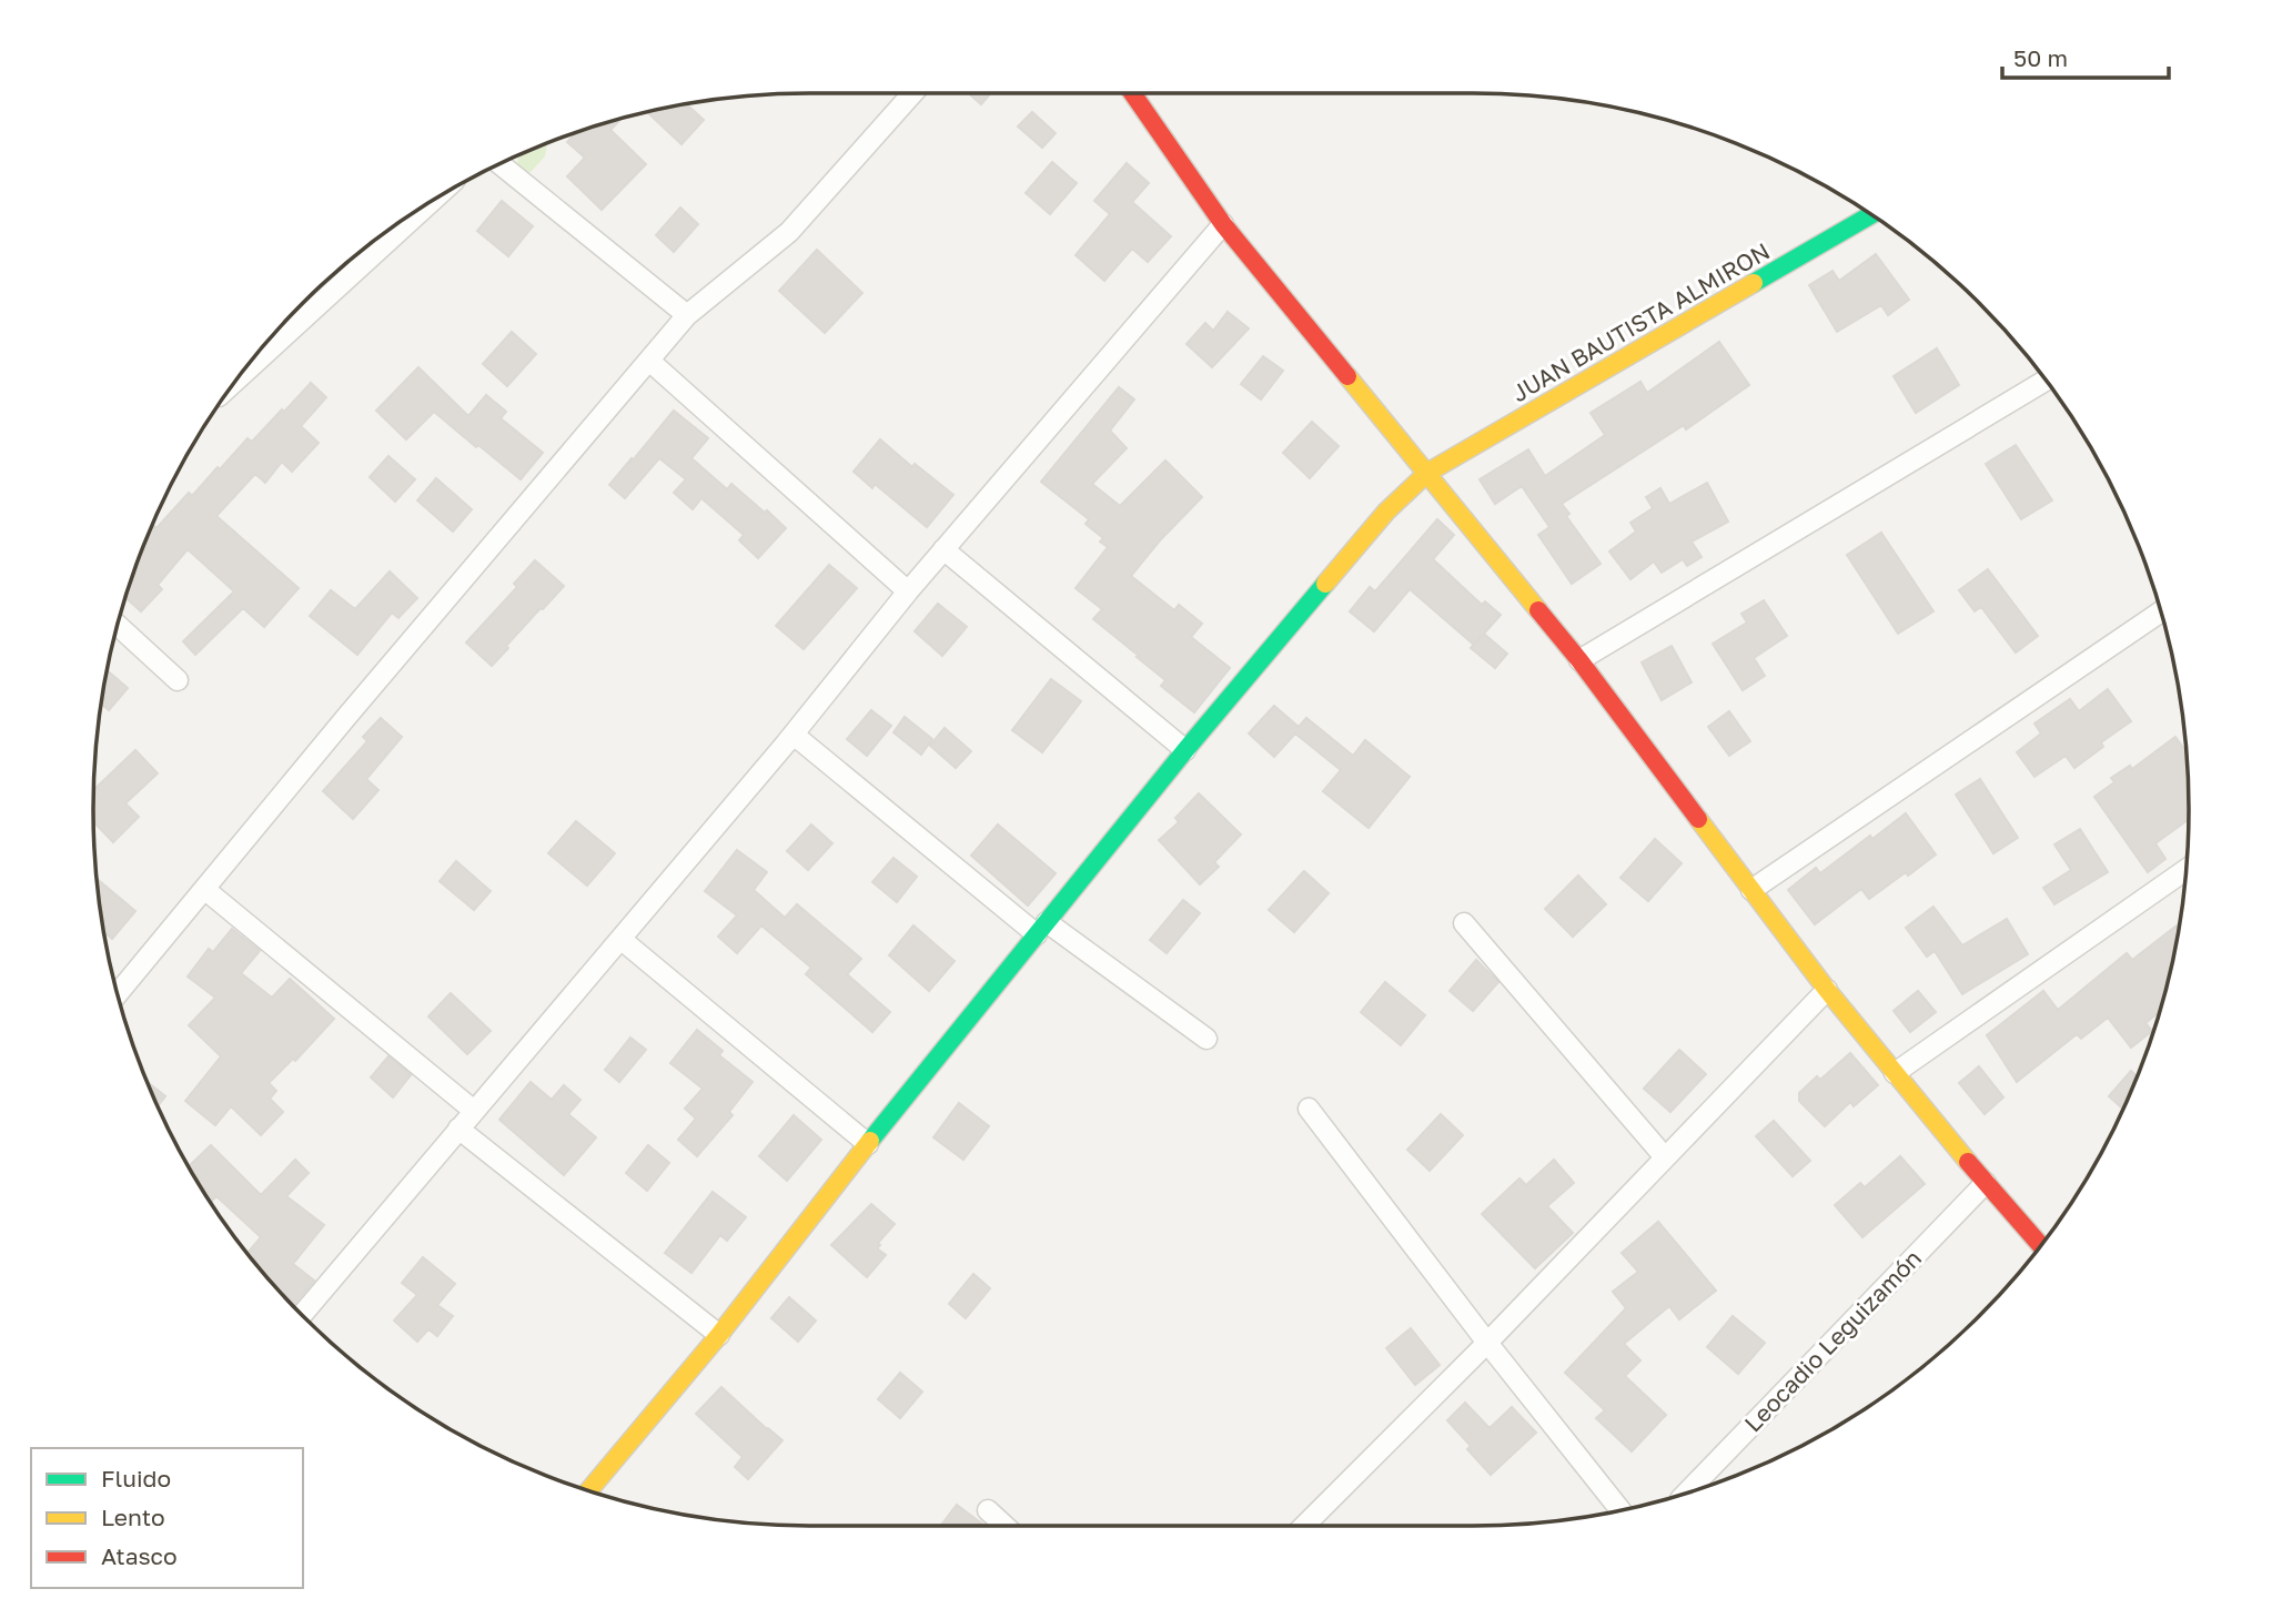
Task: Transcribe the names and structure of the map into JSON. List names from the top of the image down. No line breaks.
{"streets":{"street":["JUAN BAUTISTA ALMIRON","Leocadio Leguizamón"]},"legend":["Fluido","Lento","Atasco"],"scale_bar":"50 m"}
